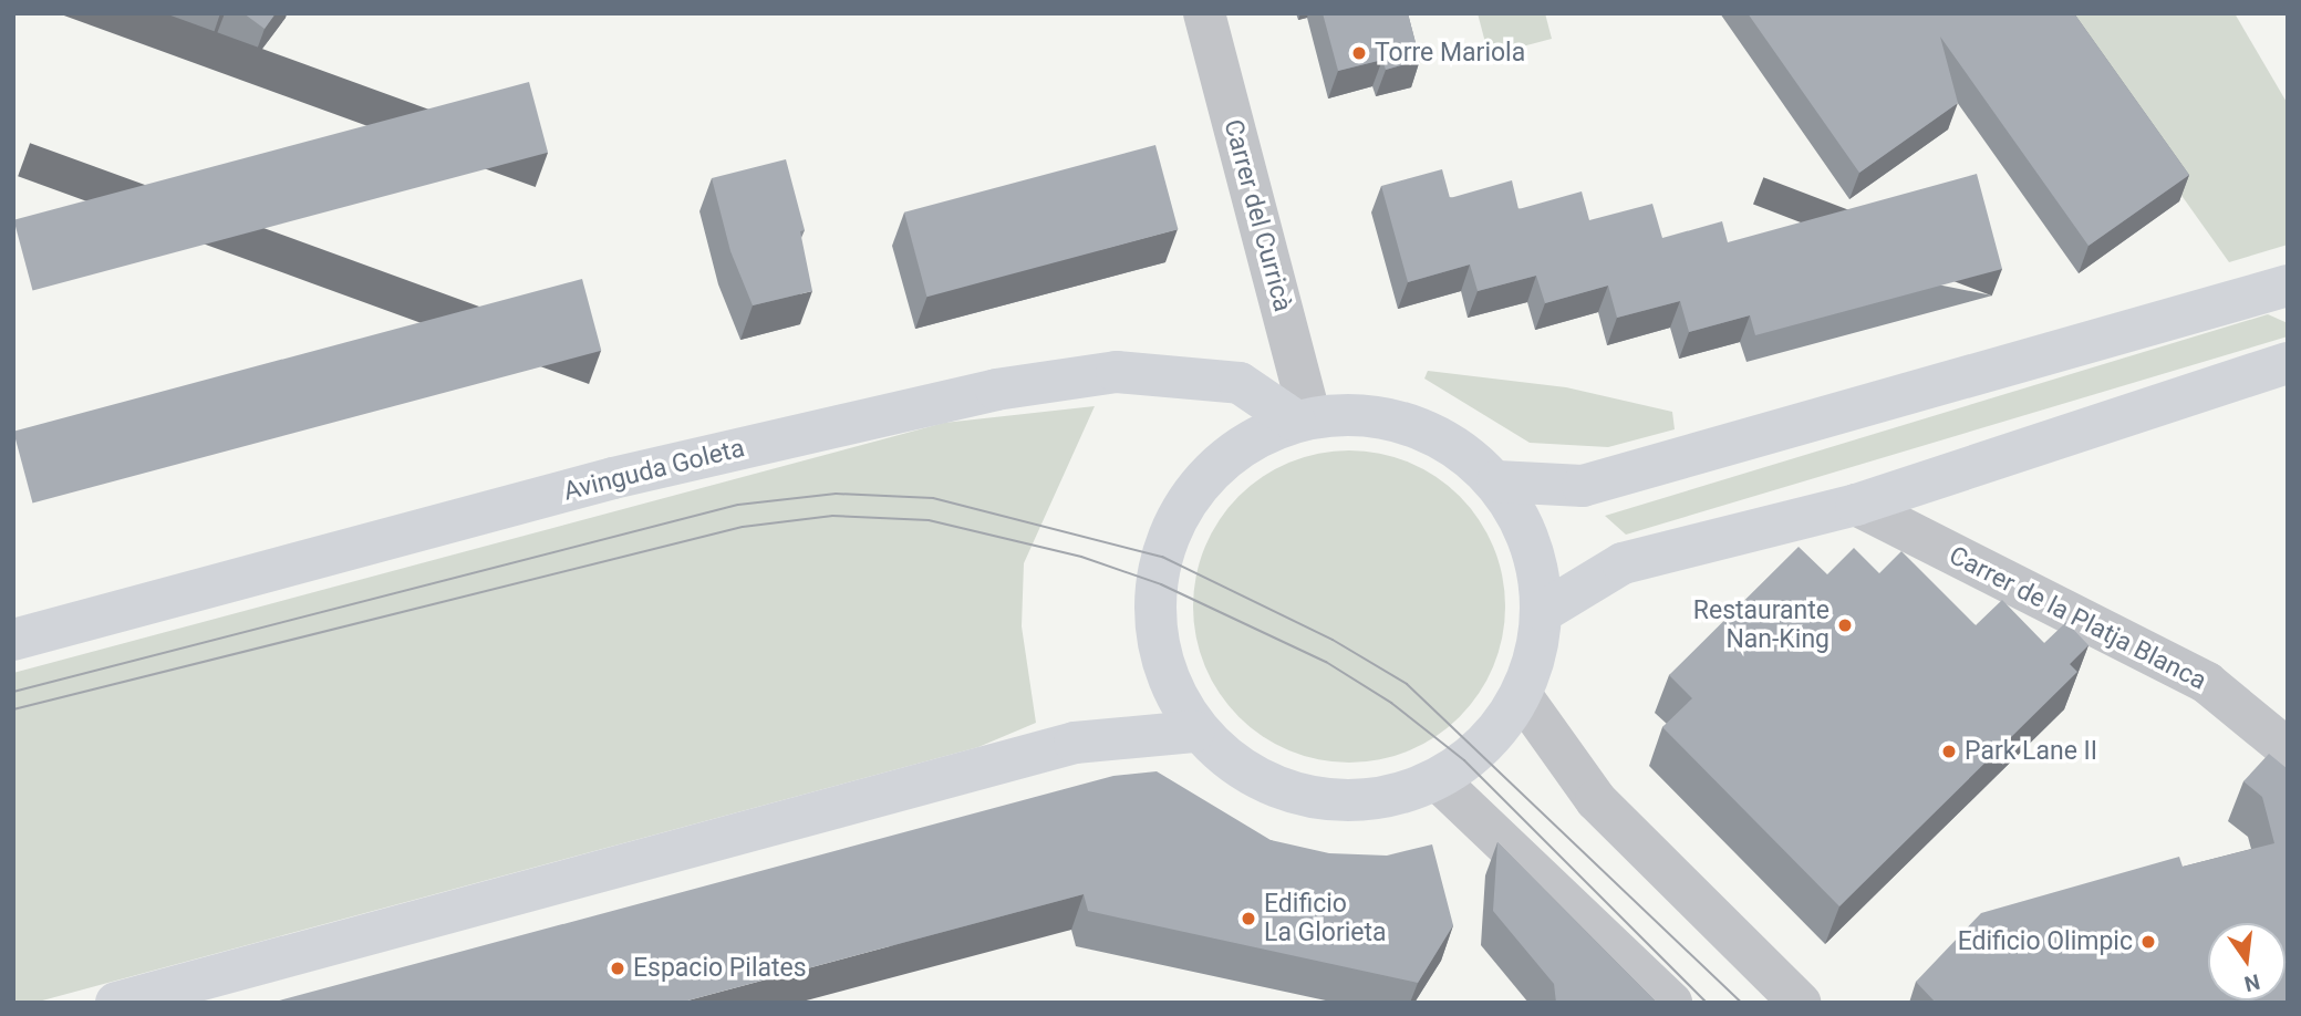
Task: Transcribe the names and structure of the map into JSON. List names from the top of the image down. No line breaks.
{"streets":{"main road":["Avinguda Goleta"],"street":["Carrer del Curricà","Carrer de la Platja Blanca"]},"crossings":[["Carrer del Curricà","Avinguda Goleta"]],"places":["Torre Mariola","Restaurante Nan-King","Park Lane II","Edificio La Glorieta","Edificio Olimpic","Espacio Pilates"],"north":"bottom"}
